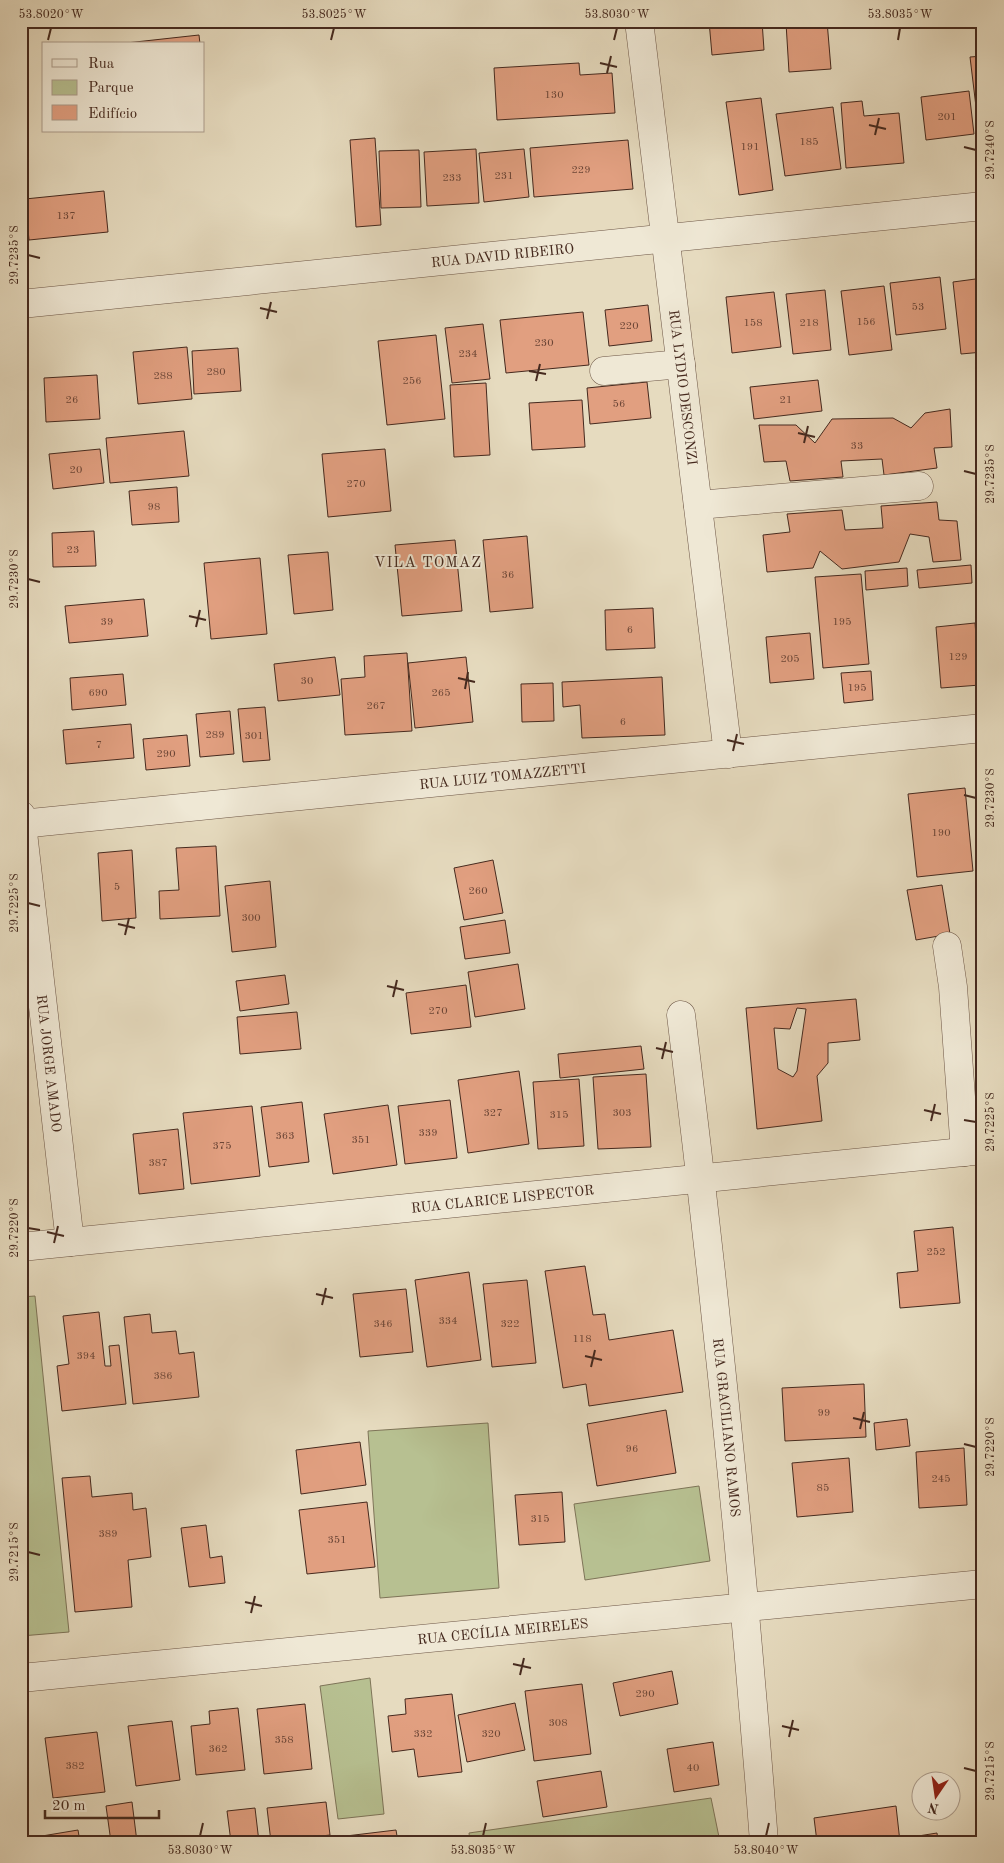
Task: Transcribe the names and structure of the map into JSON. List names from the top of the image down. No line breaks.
{"streets":{"street":["RUA DAVID RIBEIRO","RUA LYDIO DESCONZI","RUA LUIZ TOMAZZETTI","RUA JORGE AMADO","RUA CLARICE LISPECTOR","RUA GRACILIANO RAMOS","RUA CECÍLIA MEIRELES"]},"crossings":[["RUA DAVID RIBEIRO","RUA LYDIO DESCONZI"],["RUA LYDIO DESCONZI","RUA LUIZ TOMAZZETTI"],["RUA LUIZ TOMAZZETTI","RUA JORGE AMADO"],["RUA JORGE AMADO","RUA CLARICE LISPECTOR"],["RUA CLARICE LISPECTOR","RUA GRACILIANO RAMOS"],["RUA GRACILIANO RAMOS","RUA CECÍLIA MEIRELES"]],"districts":["VILA TOMAZ"],"house_numbers":["130","201","185","191","229","231","233","137","53","156","158","218","220","230","234","280","288","256","26","21","56","33","20","270","98","23","36","39","195","6","129","205","30","195","690","265","267","6","289","301","7","290","190","5","260","300","270","327","303","315","339","363","351","375","387","252","334","346","322","118","394","386","99","96","245","85","315","389","351","290","308","332","320","358","362","382","40"],"legend":["Rua","Parque","Edifício"],"scale_bar":"20 m","north":"bottom","coordinates":["53.8020°W","53.8025°W","53.8030°W","53.8035°W","29.7240°S","29.7235°S","29.7230°S","29.7225°S","29.7220°S","29.7215°S","53.8040°W"]}
